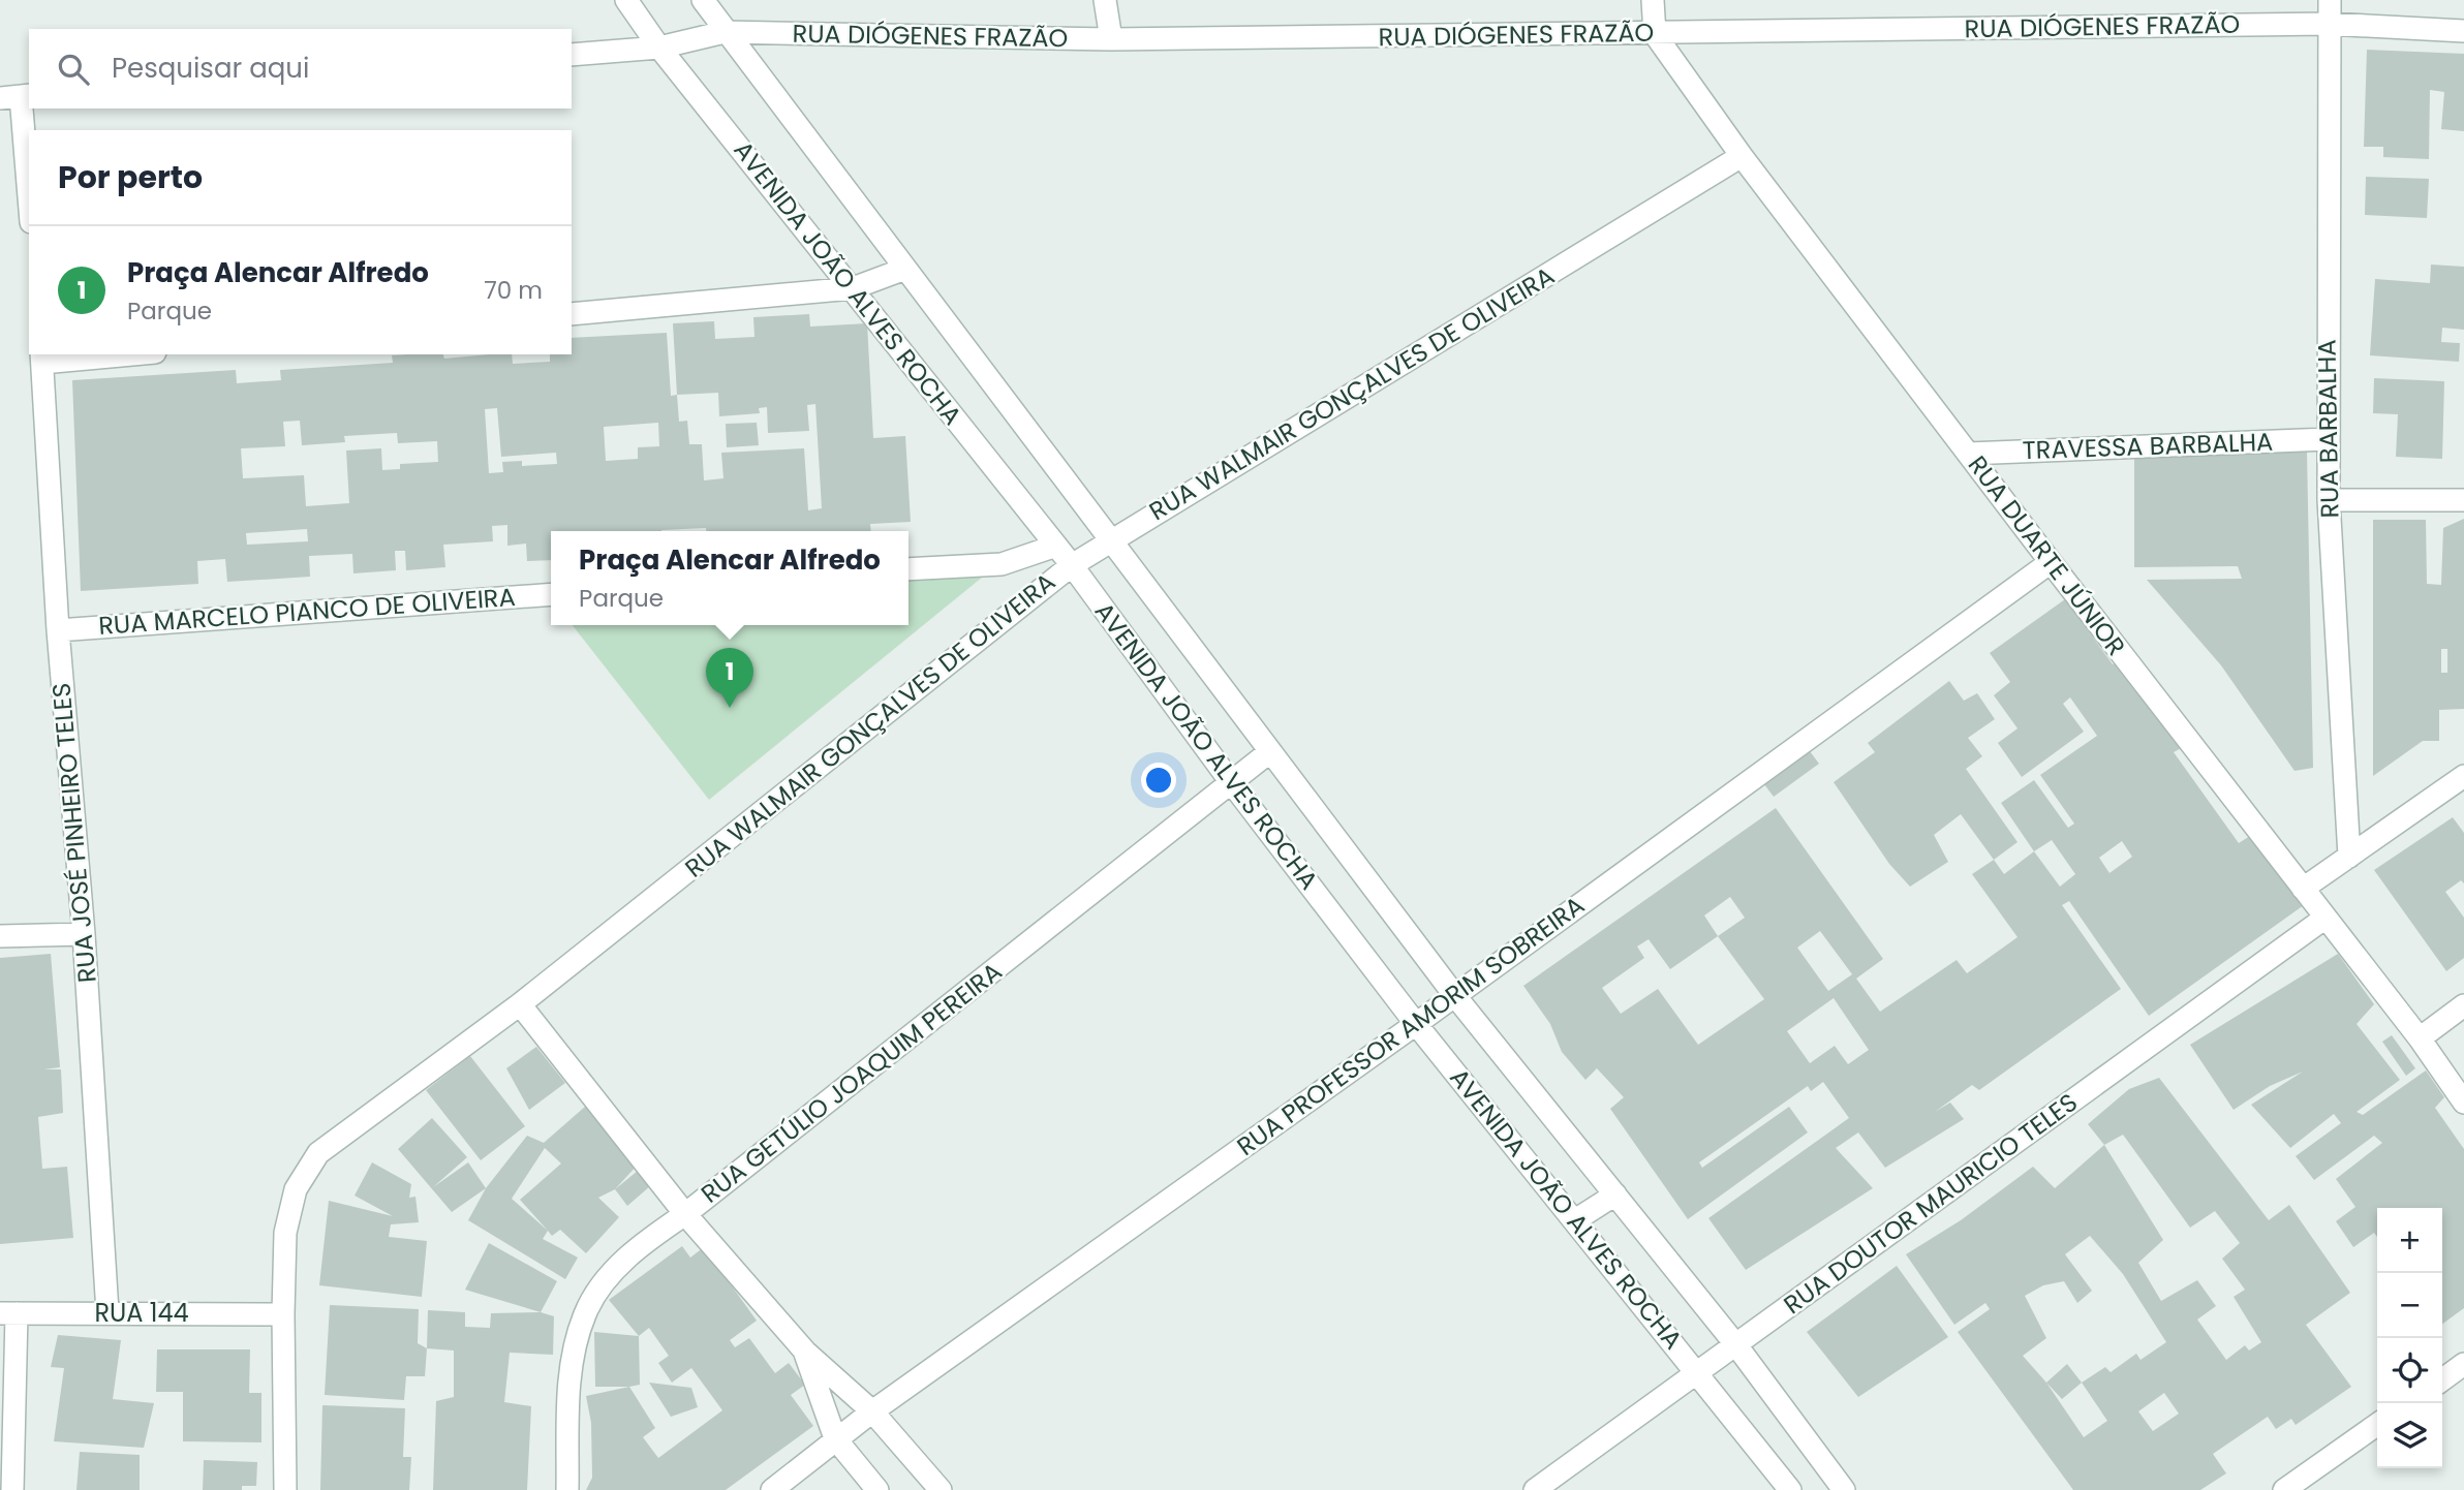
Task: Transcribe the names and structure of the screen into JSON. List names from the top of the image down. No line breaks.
{"streets":{"street":["RUA DIÓGENES FRAZÃO","AVENIDA JOÃO ALVES ROCHA","RUA WALMAIR GONÇALVES DE OLIVEIRA","RUA BARBALHA","TRAVESSA BARBALHA","RUA DUARTE JÚNIOR","RUA MARCELO PIANCO DE OLIVEIRA","RUA JOSÉ PINHEIRO TELES","RUA PROFESSOR AMORIM SOBREIRA","RUA GETÚLIO JOAQUIM PEREIRA","RUA DOUTOR MAURICIO TELES","RUA 144"]},"crossings":[["RUA DIÓGENES FRAZÃO","AVENIDA JOÃO ALVES ROCHA"],["RUA DIÓGENES FRAZÃO","RUA BARBALHA"],["RUA DIÓGENES FRAZÃO","RUA DUARTE JÚNIOR"],["AVENIDA JOÃO ALVES ROCHA","RUA WALMAIR GONÇALVES DE OLIVEIRA"],["AVENIDA JOÃO ALVES ROCHA","RUA PROFESSOR AMORIM SOBREIRA"],["AVENIDA JOÃO ALVES ROCHA","RUA GETÚLIO JOAQUIM PEREIRA"],["AVENIDA JOÃO ALVES ROCHA","RUA DOUTOR MAURICIO TELES"],["RUA WALMAIR GONÇALVES DE OLIVEIRA","RUA DUARTE JÚNIOR"],["RUA WALMAIR GONÇALVES DE OLIVEIRA","RUA 144"],["RUA BARBALHA","TRAVESSA BARBALHA"],["TRAVESSA BARBALHA","RUA DUARTE JÚNIOR"],["RUA DUARTE JÚNIOR","RUA PROFESSOR AMORIM SOBREIRA"],["RUA DUARTE JÚNIOR","RUA DOUTOR MAURICIO TELES"],["RUA MARCELO PIANCO DE OLIVEIRA","RUA JOSÉ PINHEIRO TELES"],["RUA JOSÉ PINHEIRO TELES","RUA 144"]],"page":{"search":"Pesquisar aqui","heading":"Por perto","list":[{"mark":"1","name":"Praça Alencar Alfredo","note":"Parque","value":"70 m"}],"popup":["Praça Alencar Alfredo","Parque"],"pins":"1","map_buttons":["+","−"]}}
